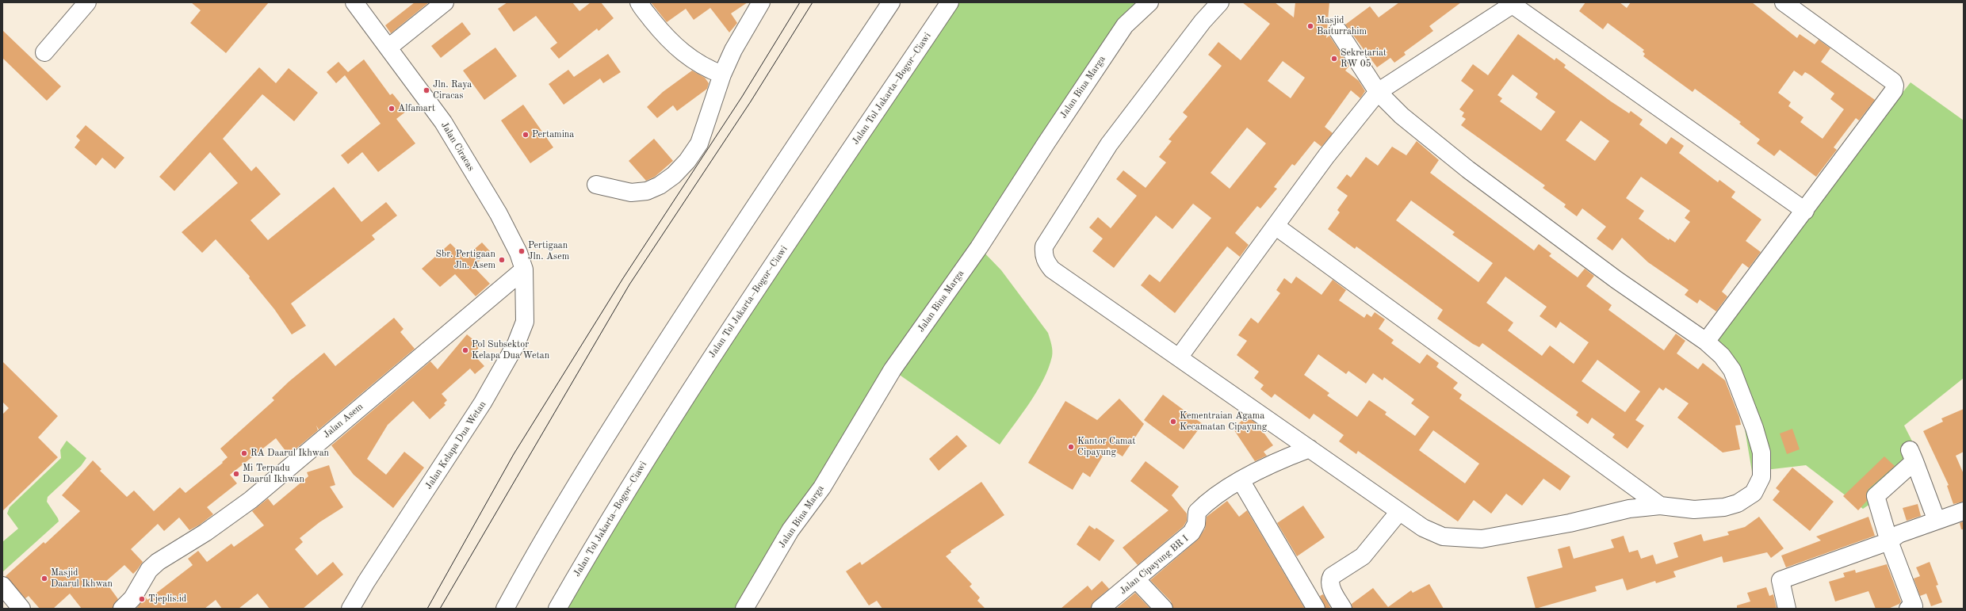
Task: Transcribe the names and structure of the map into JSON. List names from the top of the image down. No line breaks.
{"streets":{"main road":["Jalan Bina Marga","Jalan Tol Jakarta–Bogor–Ciawi","Jalan Ciracas","Jalan Asem","Jalan Kelapa Dua Wetan","Jalan Cipayung BR I"]},"crossings":[["Jalan Ciracas","Jalan Asem"],["Jalan Ciracas","Jalan Kelapa Dua Wetan"],["Jalan Asem","Jalan Kelapa Dua Wetan"]],"places":["Masjid Baiturrahim","Sekretariat RW 05","Jln. Raya Ciracas","Alfamart","Pertamina","Pertigaan Jln. Asem","Sbr. Pertigaan Jln. Asem","Pol Subsektor Kelapa Dua Wetan","Kementraian Agama Kecamatan Cipayung","Kantor Camat Cipayung","RA Daarul Ikhwan","Mi Terpadu Daarul Ikhwan","Masjid Daarul Ikhwan","Tjeplis.id"]}
